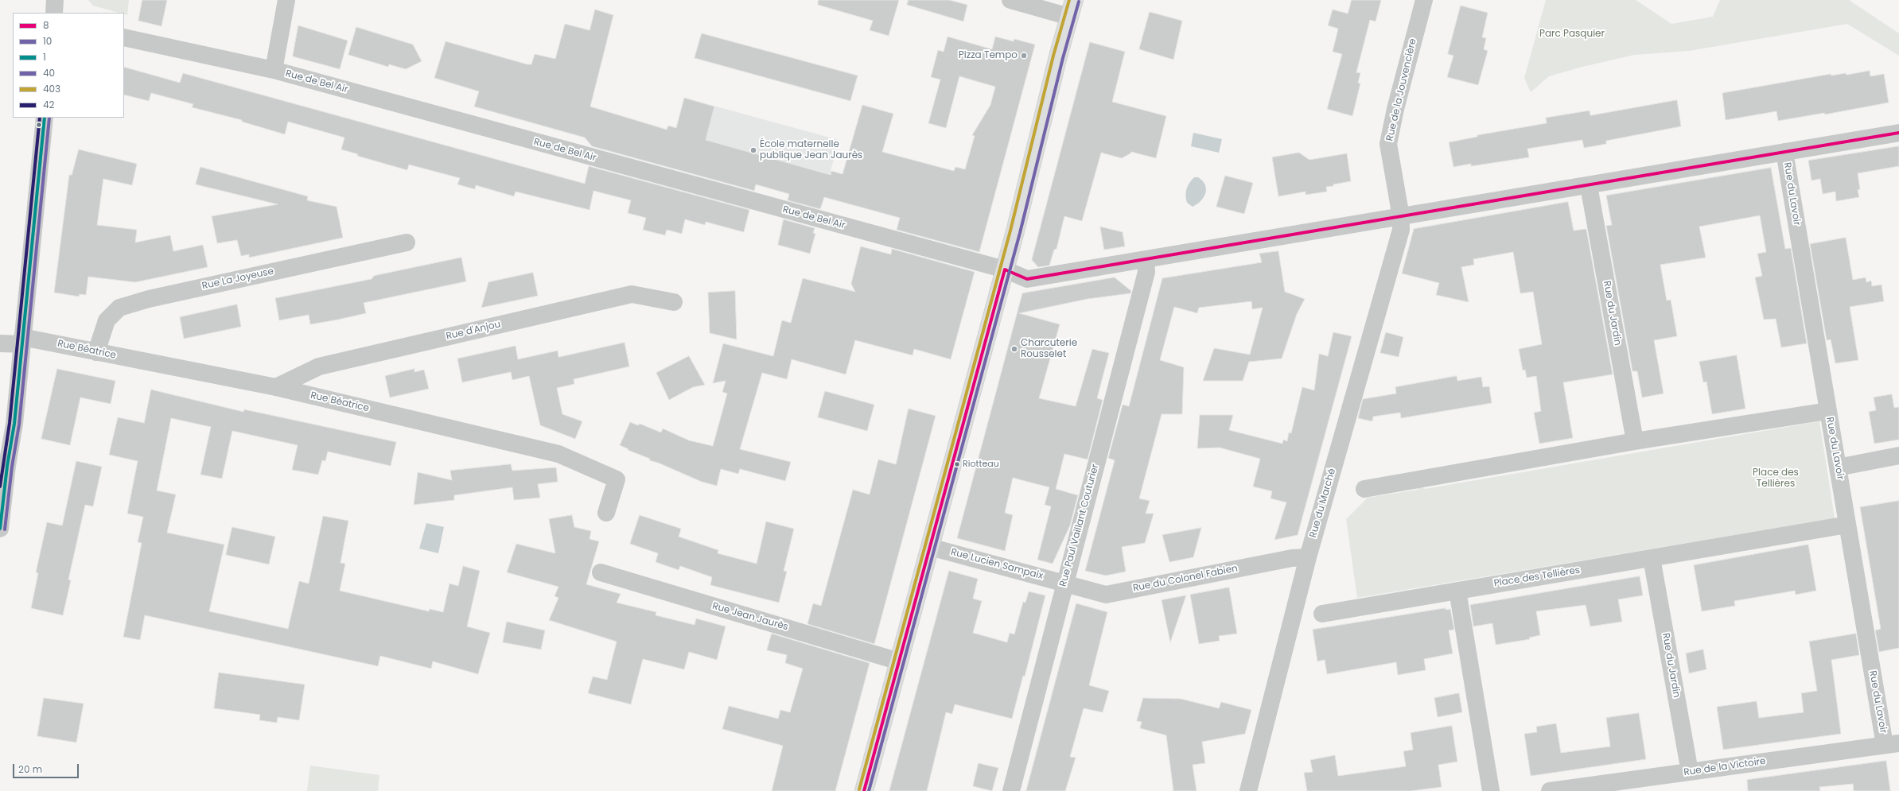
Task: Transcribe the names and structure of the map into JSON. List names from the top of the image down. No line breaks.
{"streets":{"street":["Rue de Bel Air","Rue de la Jouvencière","Rue du Lavoir","Rue La Joyeuse","Rue du Jardin","Rue d'Anjou","Rue Béatrice","Rue du Marché","Rue Paul Vaillant Couturier","Rue Lucien Sampaix","Place des Tellières","Rue du Colonel Fabien","Rue Jean Jaurès","Rue de la Victoire"]},"crossings":[["Rue de Bel Air","Rue de la Jouvencière"],["Rue de Bel Air","Rue du Lavoir"],["Rue de Bel Air","Rue du Jardin"],["Rue de Bel Air","Rue du Marché"],["Rue de Bel Air","Rue Paul Vaillant Couturier"],["Rue de la Jouvencière","Rue du Marché"],["Rue du Lavoir","Place des Tellières"],["Rue du Lavoir","Rue de la Victoire"],["Rue La Joyeuse","Rue Béatrice"],["Rue du Jardin","Place des Tellières"],["Rue du Jardin","Rue de la Victoire"],["Rue d'Anjou","Rue Béatrice"],["Rue du Marché","Rue du Colonel Fabien"],["Rue Paul Vaillant Couturier","Rue Lucien Sampaix"],["Rue Paul Vaillant Couturier","Rue du Colonel Fabien"],["Rue Lucien Sampaix","Rue du Colonel Fabien"]],"parks":["Parc Pasquier","Place des Tellières"],"places":["Pizza Tempo","École maternelle publique Jean Jaurès","Charcuterie Rousselet","Riotteau"],"lines":["transit line 403","transit line 10","transit line 1","transit line 40","transit line 42","transit line 8"],"legend":["8","10","1","40","403","42"],"scale_bar":"20 m"}
